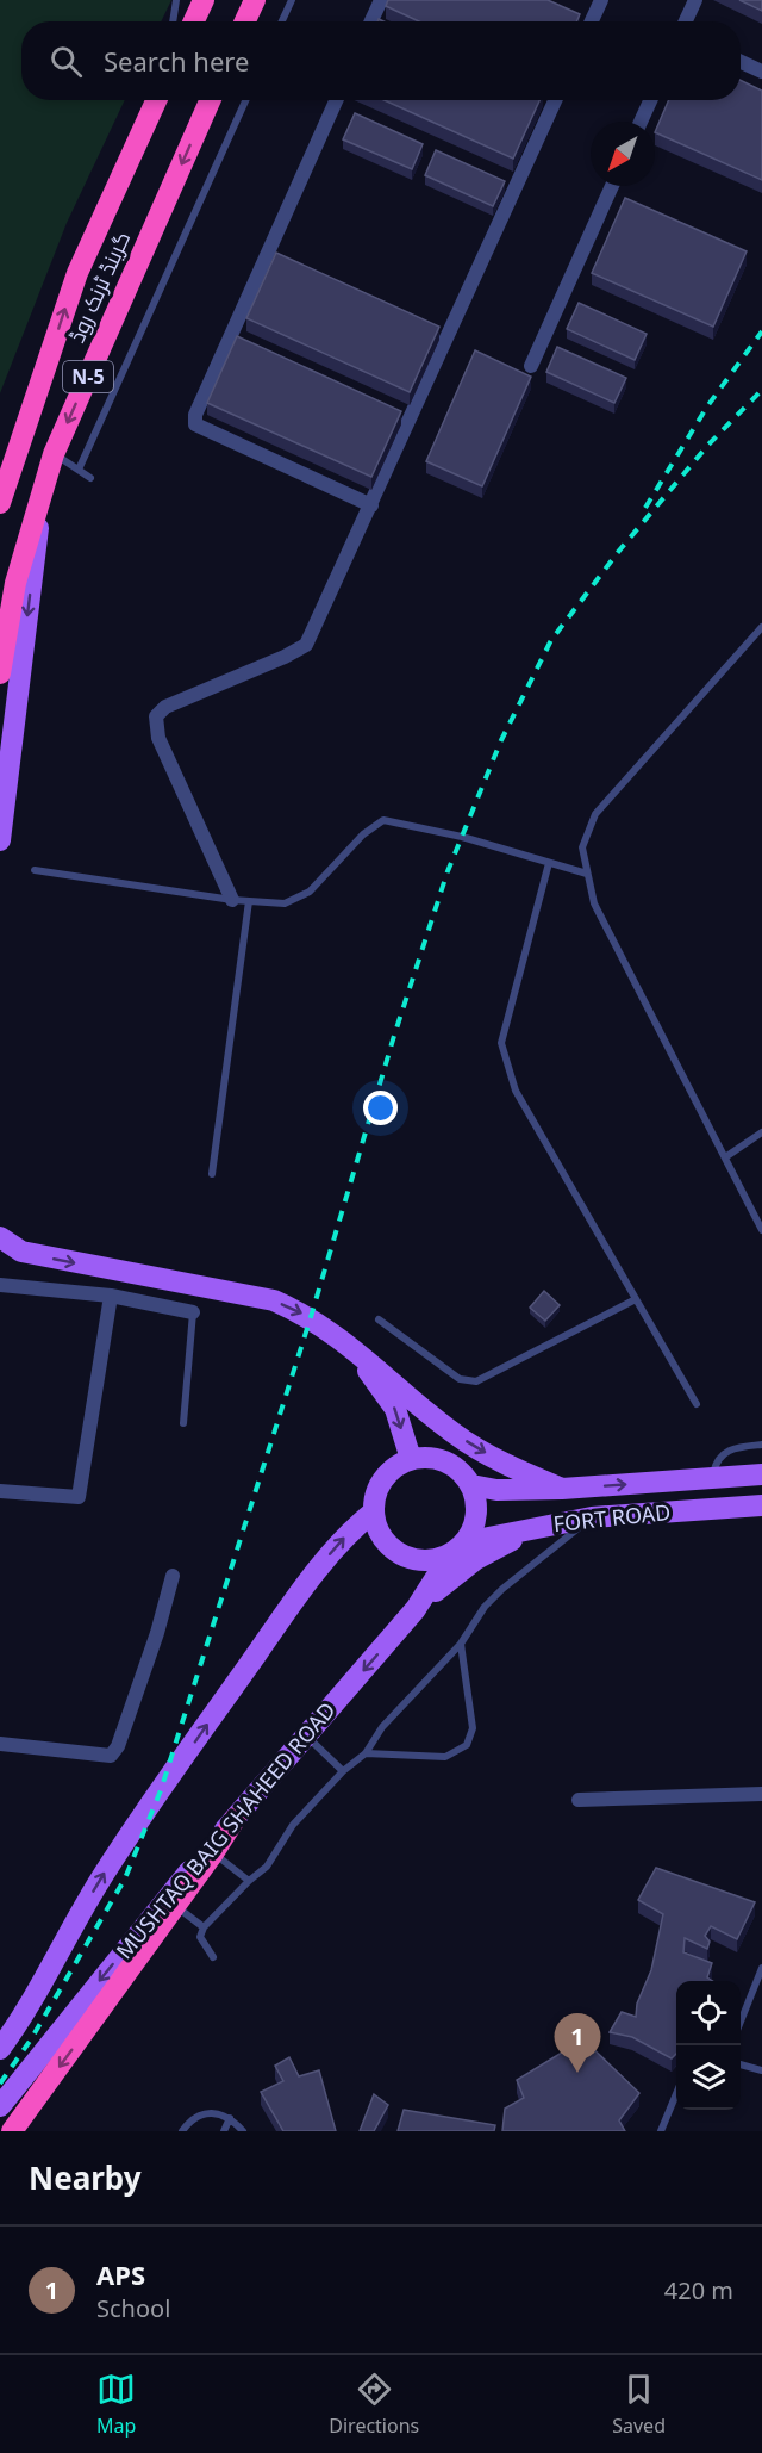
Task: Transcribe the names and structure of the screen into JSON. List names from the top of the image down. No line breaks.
{"streets":{"highway":["گرینڈ ٹرنک روڈ","N-5"],"main road":["FORT ROAD","MUSHTAQ BAIG SHAHEED ROAD"]},"crossings":[["FORT ROAD","MUSHTAQ BAIG SHAHEED ROAD"]],"north":"bottom left","page":{"search":"Search here","pins":"1","heading":"Nearby","list":[{"mark":"1","name":"APS","note":"School","value":"420 m"}],"nav":["Map","Directions","Saved"]}}
